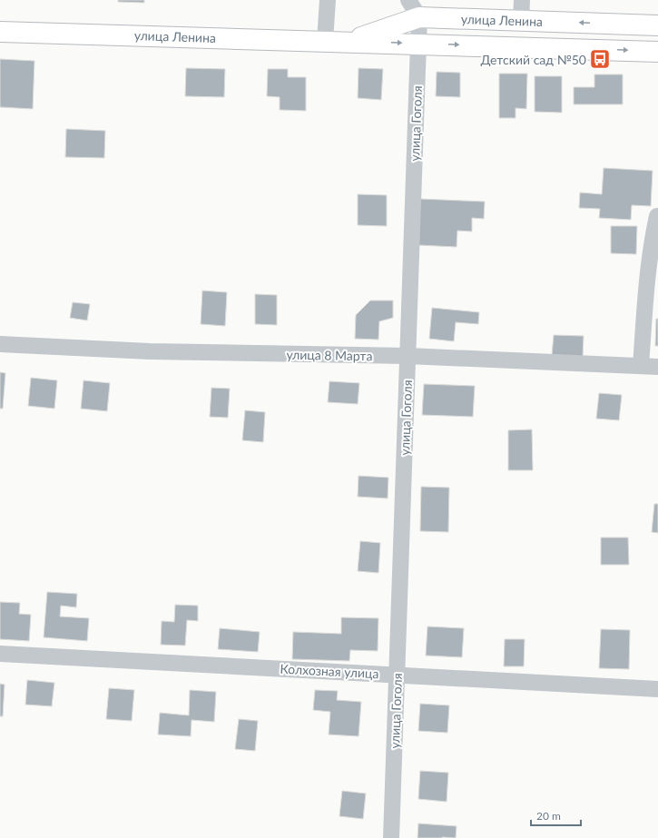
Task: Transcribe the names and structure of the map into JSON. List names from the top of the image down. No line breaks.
{"streets":{"main road":["улица Ленина"],"street":["улица Гоголя","улица 8 Марта","Колхозная улица"]},"crossings":[["улица Ленина","улица Гоголя"],["улица Гоголя","улица 8 Марта"],["улица Гоголя","Колхозная улица"]],"places":{"bus stop":["Детский сад №50"]},"scale_bar":"20 m"}
